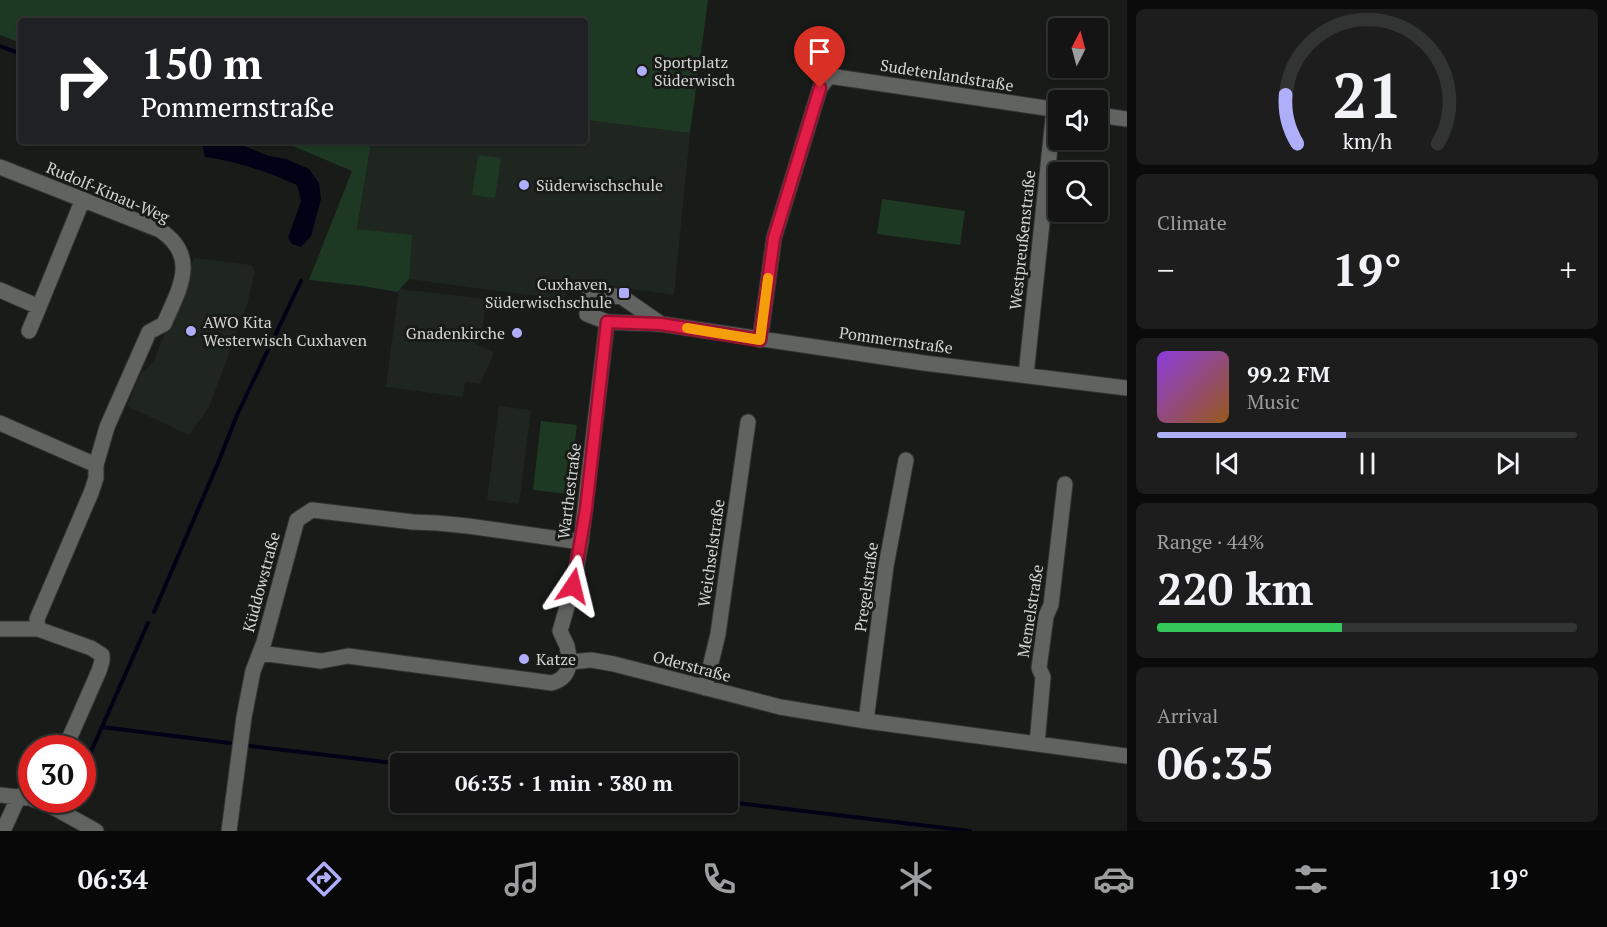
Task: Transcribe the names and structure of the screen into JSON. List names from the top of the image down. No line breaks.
{"streets":{"street":["Sudetenlandstraße","Rudolf-Kinau-Weg","Westpreußenstraße","Pommernstraße","Warthestraße","Weichselstraße","Küddowstraße","Pregelstraße","Memelstraße","Oderstraße"]},"crossings":[["Sudetenlandstraße","Pommernstraße"],["Westpreußenstraße","Pommernstraße"],["Pommernstraße","Warthestraße"],["Warthestraße","Küddowstraße"],["Warthestraße","Oderstraße"],["Weichselstraße","Oderstraße"],["Pregelstraße","Oderstraße"],["Memelstraße","Oderstraße"]],"places":{"other":["Sportplatz Süderwisch","Süderwischschule","AWO Kita Westerwisch Cuxhaven","Gnadenkirche","Katze"],"transit":["Cuxhaven, Süderwischschule"]},"north":"top","page":{"turn":["150 m","Pommernstraße"],"tile":["Climate",["Range · 44%","220 km"],["Arrival","06:35"]],"heat":["−","19°","+"],"song":["99.2 FM","Music"],"limit":"30","trip":"06:35 · 1 min · 380 m","tabs":["06:34","19°"],"gauge":["21","km/h"]}}
